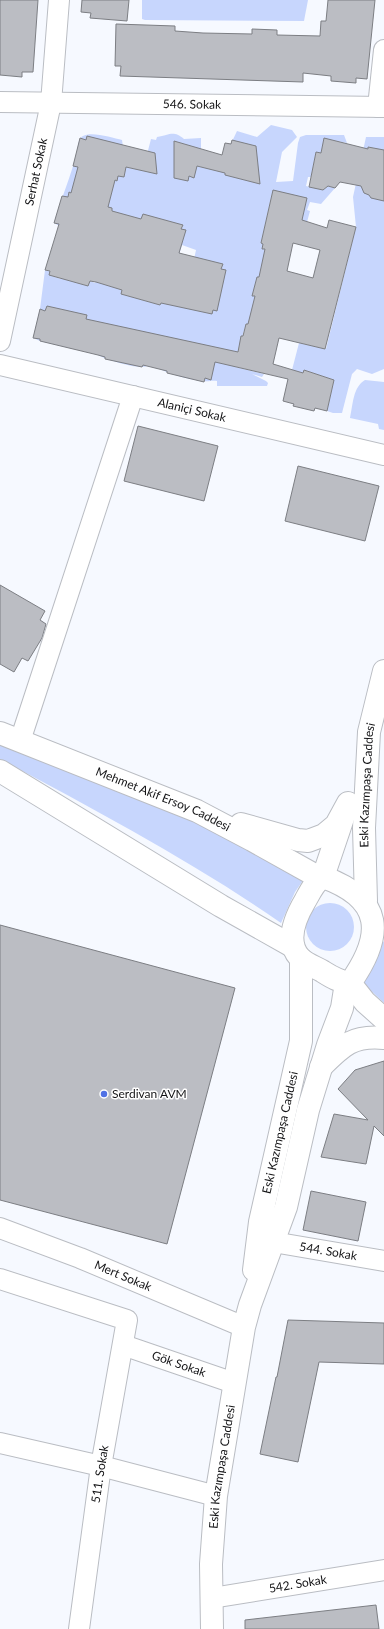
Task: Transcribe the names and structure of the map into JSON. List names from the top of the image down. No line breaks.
{"streets":{"street":["546. Sokak","Serhat Sokak","Alaniçi Sokak","Eski Kazımpaşa Caddesi","Mehmet Akif Ersoy Caddesi","544. Sokak","Mert Sokak","Gök Sokak","511. Sokak","542. Sokak"]},"crossings":[["546. Sokak","Serhat Sokak"],["Eski Kazımpaşa Caddesi","Mehmet Akif Ersoy Caddesi"],["Eski Kazımpaşa Caddesi","544. Sokak"],["Eski Kazımpaşa Caddesi","Mert Sokak"],["Eski Kazımpaşa Caddesi","Gök Sokak"],["Eski Kazımpaşa Caddesi","542. Sokak"],["Gök Sokak","511. Sokak"]],"places":["Serdivan AVM"]}
